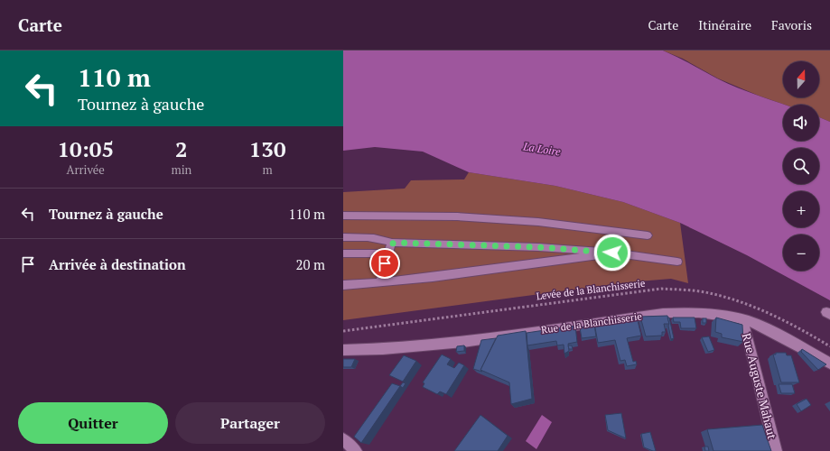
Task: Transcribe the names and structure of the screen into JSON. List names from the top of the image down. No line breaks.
{"streets":{"street":["Rue de la Blanchisserie","Rue Auguste Mahaut"],"path":["Levée de la Blanchisserie"]},"crossings":[["Rue de la Blanchisserie","Rue Auguste Mahaut"]],"water":["La Loire"],"north":"top","page":{"header":"Carte","nav":["Carte","Itinéraire","Favoris"],"turn":["110 m","Tournez à gauche"],"map_buttons":["+","−"],"eta":["10:05","Arrivée","2","min","130","m"],"list":[{"name":"Tournez à gauche","value":"110 m"},{"name":"Arrivée à destination","value":"20 m"}],"buttons":["Quitter","Partager"]}}
